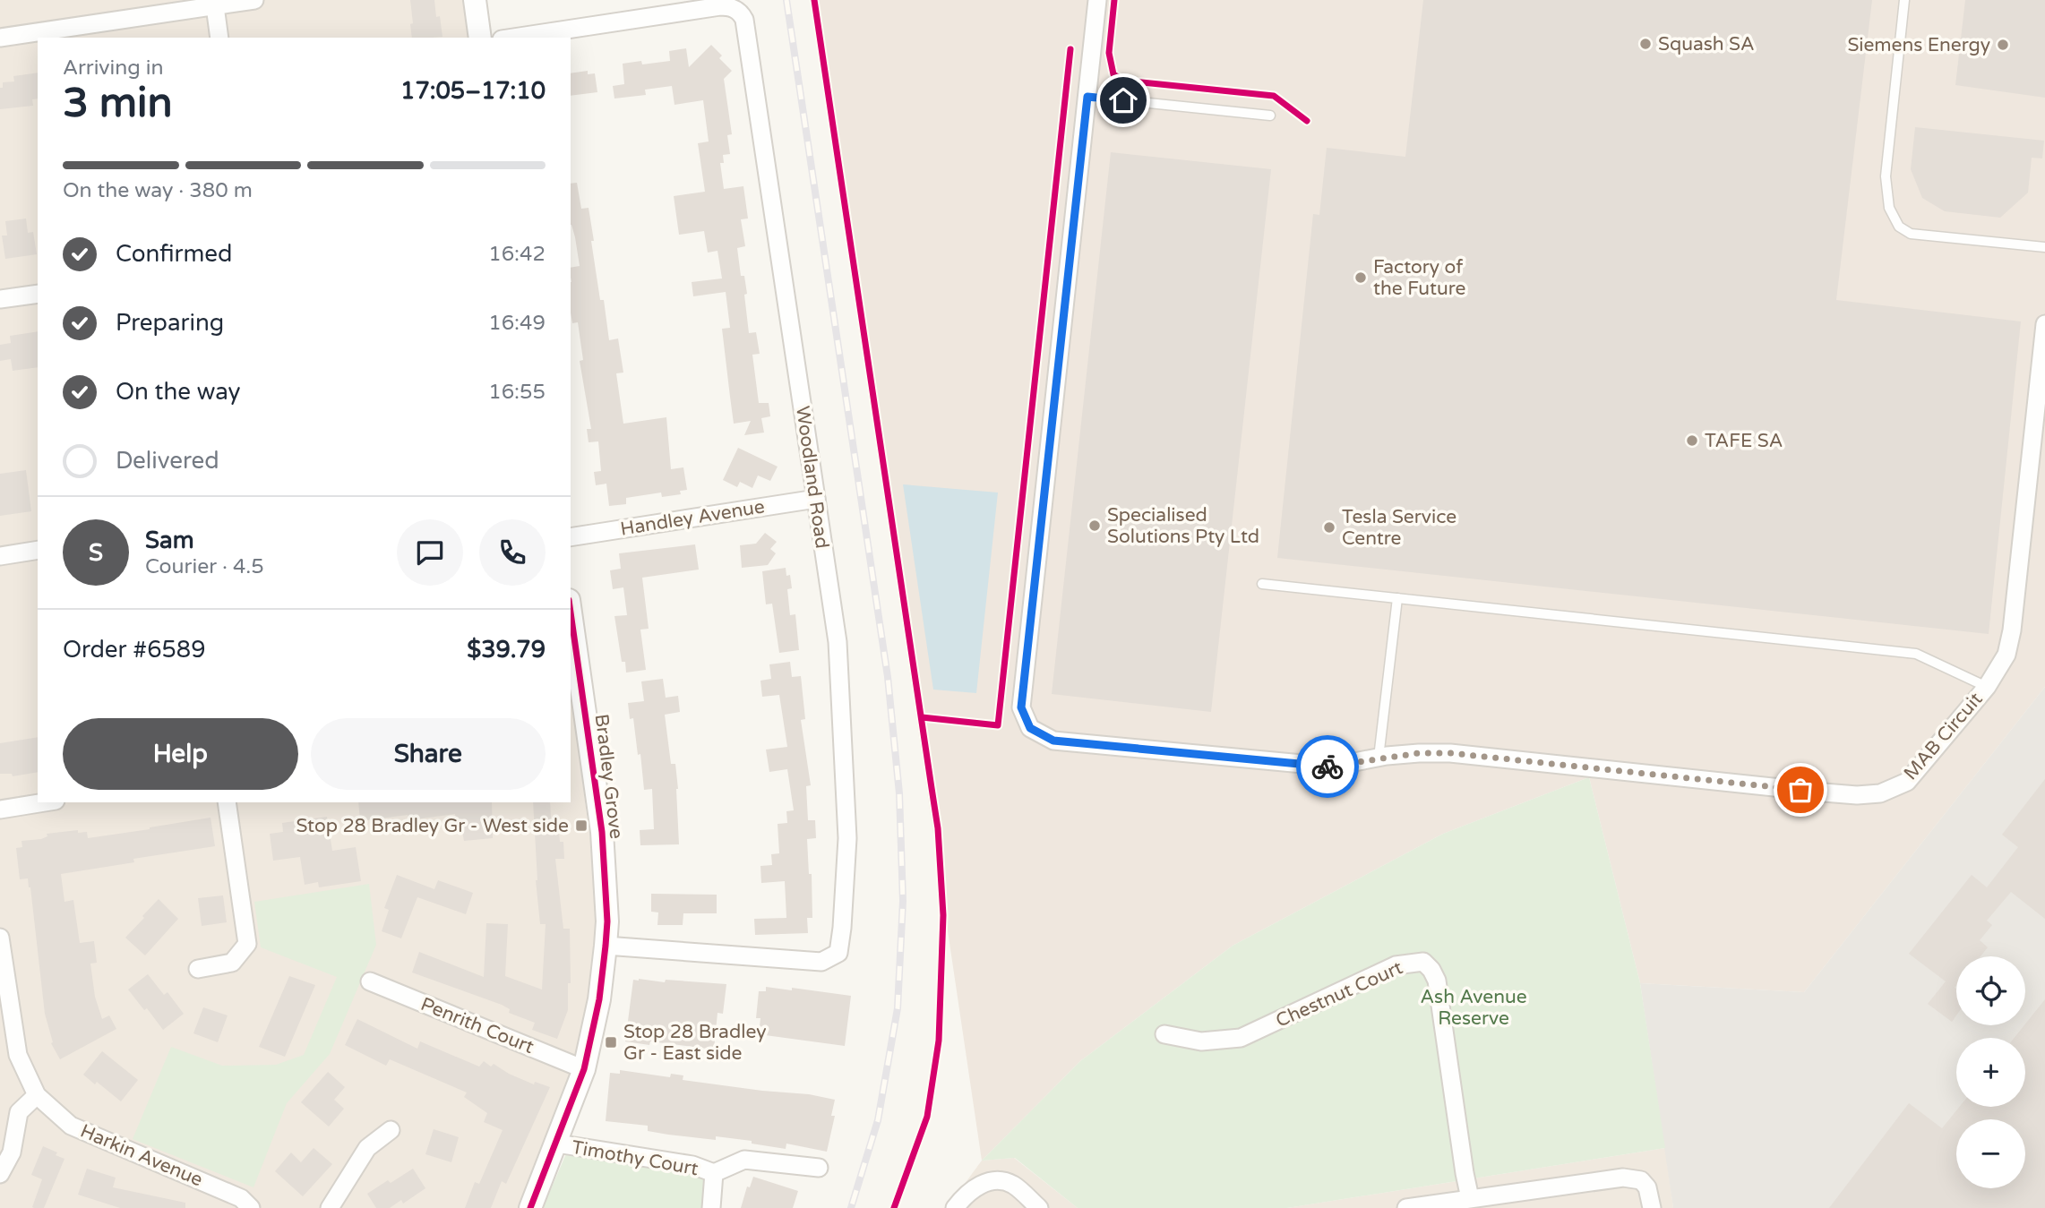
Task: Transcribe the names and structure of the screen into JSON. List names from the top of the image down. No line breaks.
{"streets":{"street":["Woodland Road","Handley Avenue","MAB Circuit","Bradley Grove","Chestnut Court","Penrith Court","Harkin Avenue","Timothy Court"]},"crossings":[["Woodland Road","Handley Avenue"],["Woodland Road","Bradley Grove"],["Bradley Grove","Penrith Court"],["Bradley Grove","Timothy Court"]],"parks":["Ash Avenue Reserve"],"places":{"other":["Squash SA","Siemens Energy","Factory of the Future","TAFE SA","Specialised Solutions Pty Ltd","Tesla Service Centre"],"transit":["Stop 28 Bradley Gr - West side","Stop 28 Bradley Gr - East side"]},"page":{"heading":["3 min","Arriving in","17:05–17:10"],"panel":["Sam","Courier · 4.5","Order #6589","$39.79"],"bar":"On the way · 380 m","list":[["Confirmed","16:42"],["Preparing","16:49"],["On the way","16:55"],"Delivered"],"round":"S","buttons":["Help","Share"],"map_buttons":["+","−"]}}
